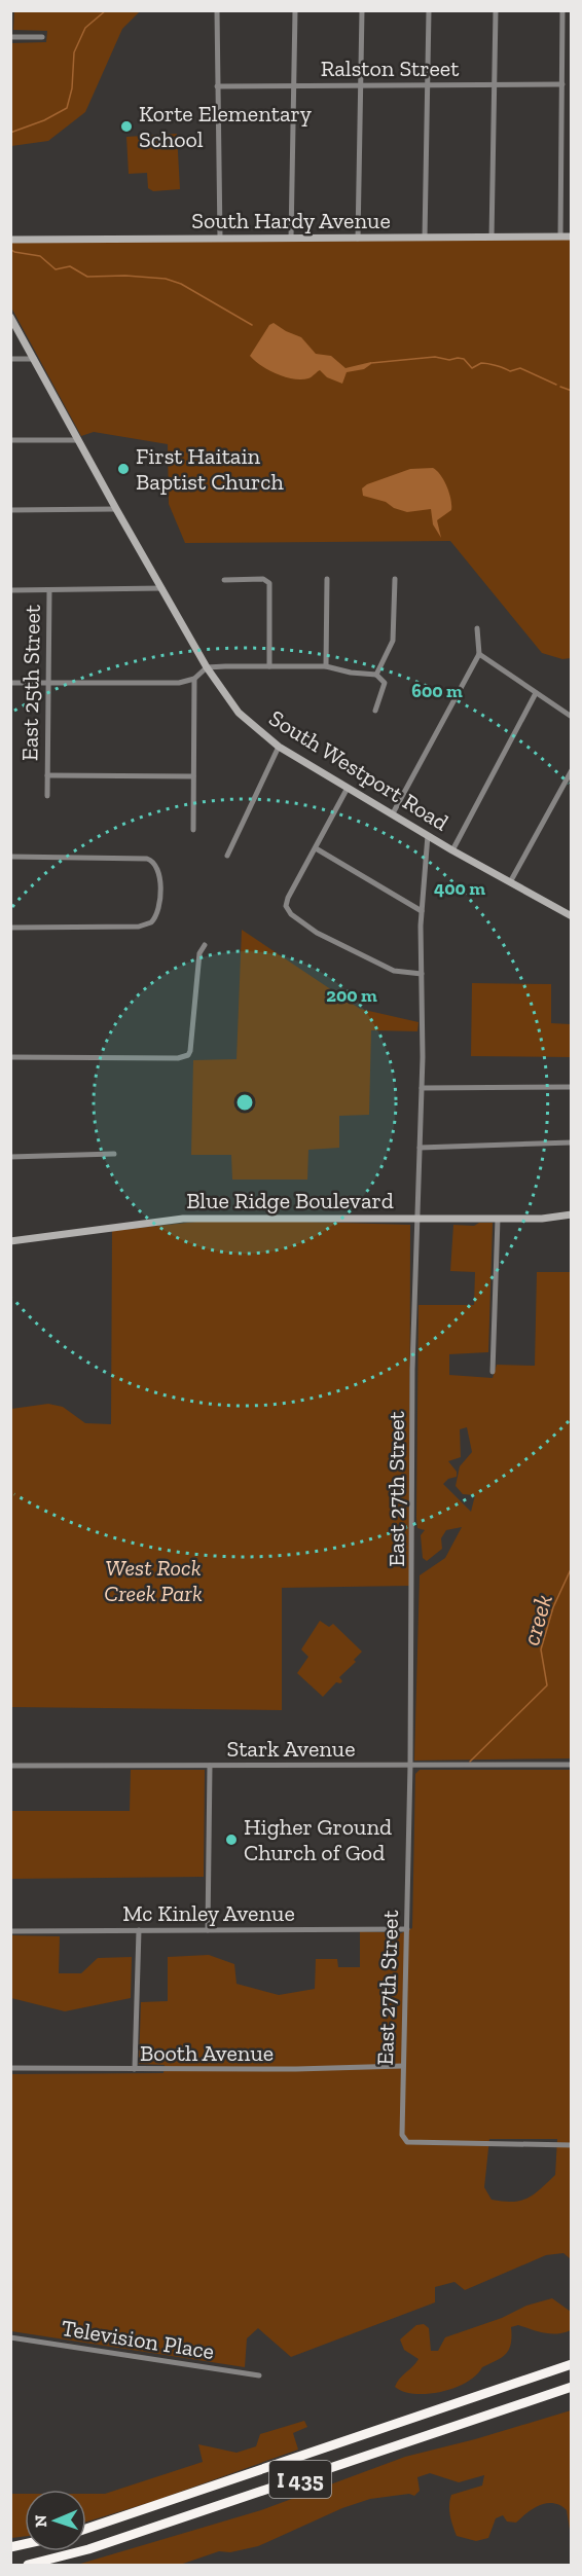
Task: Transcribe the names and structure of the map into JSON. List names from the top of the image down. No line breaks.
{"streets":{"highway":["I 435"],"street":["Ralston Street","South Hardy Avenue","East 25th Street","South Westport Road","Blue Ridge Boulevard","East 27th Street","Stark Avenue","Mc Kinley Avenue","Booth Avenue","Television Place"]},"crossings":[["South Westport Road","East 27th Street"],["Blue Ridge Boulevard","East 27th Street"],["East 27th Street","Stark Avenue"],["East 27th Street","Mc Kinley Avenue"],["East 27th Street","Booth Avenue"]],"water":["creek"],"parks":["West Rock Creek Park"],"places":["Korte Elementary School","First Haitain Baptist Church","Higher Ground Church of God"],"north":"left","rings":["600 m","400 m","200 m"]}
